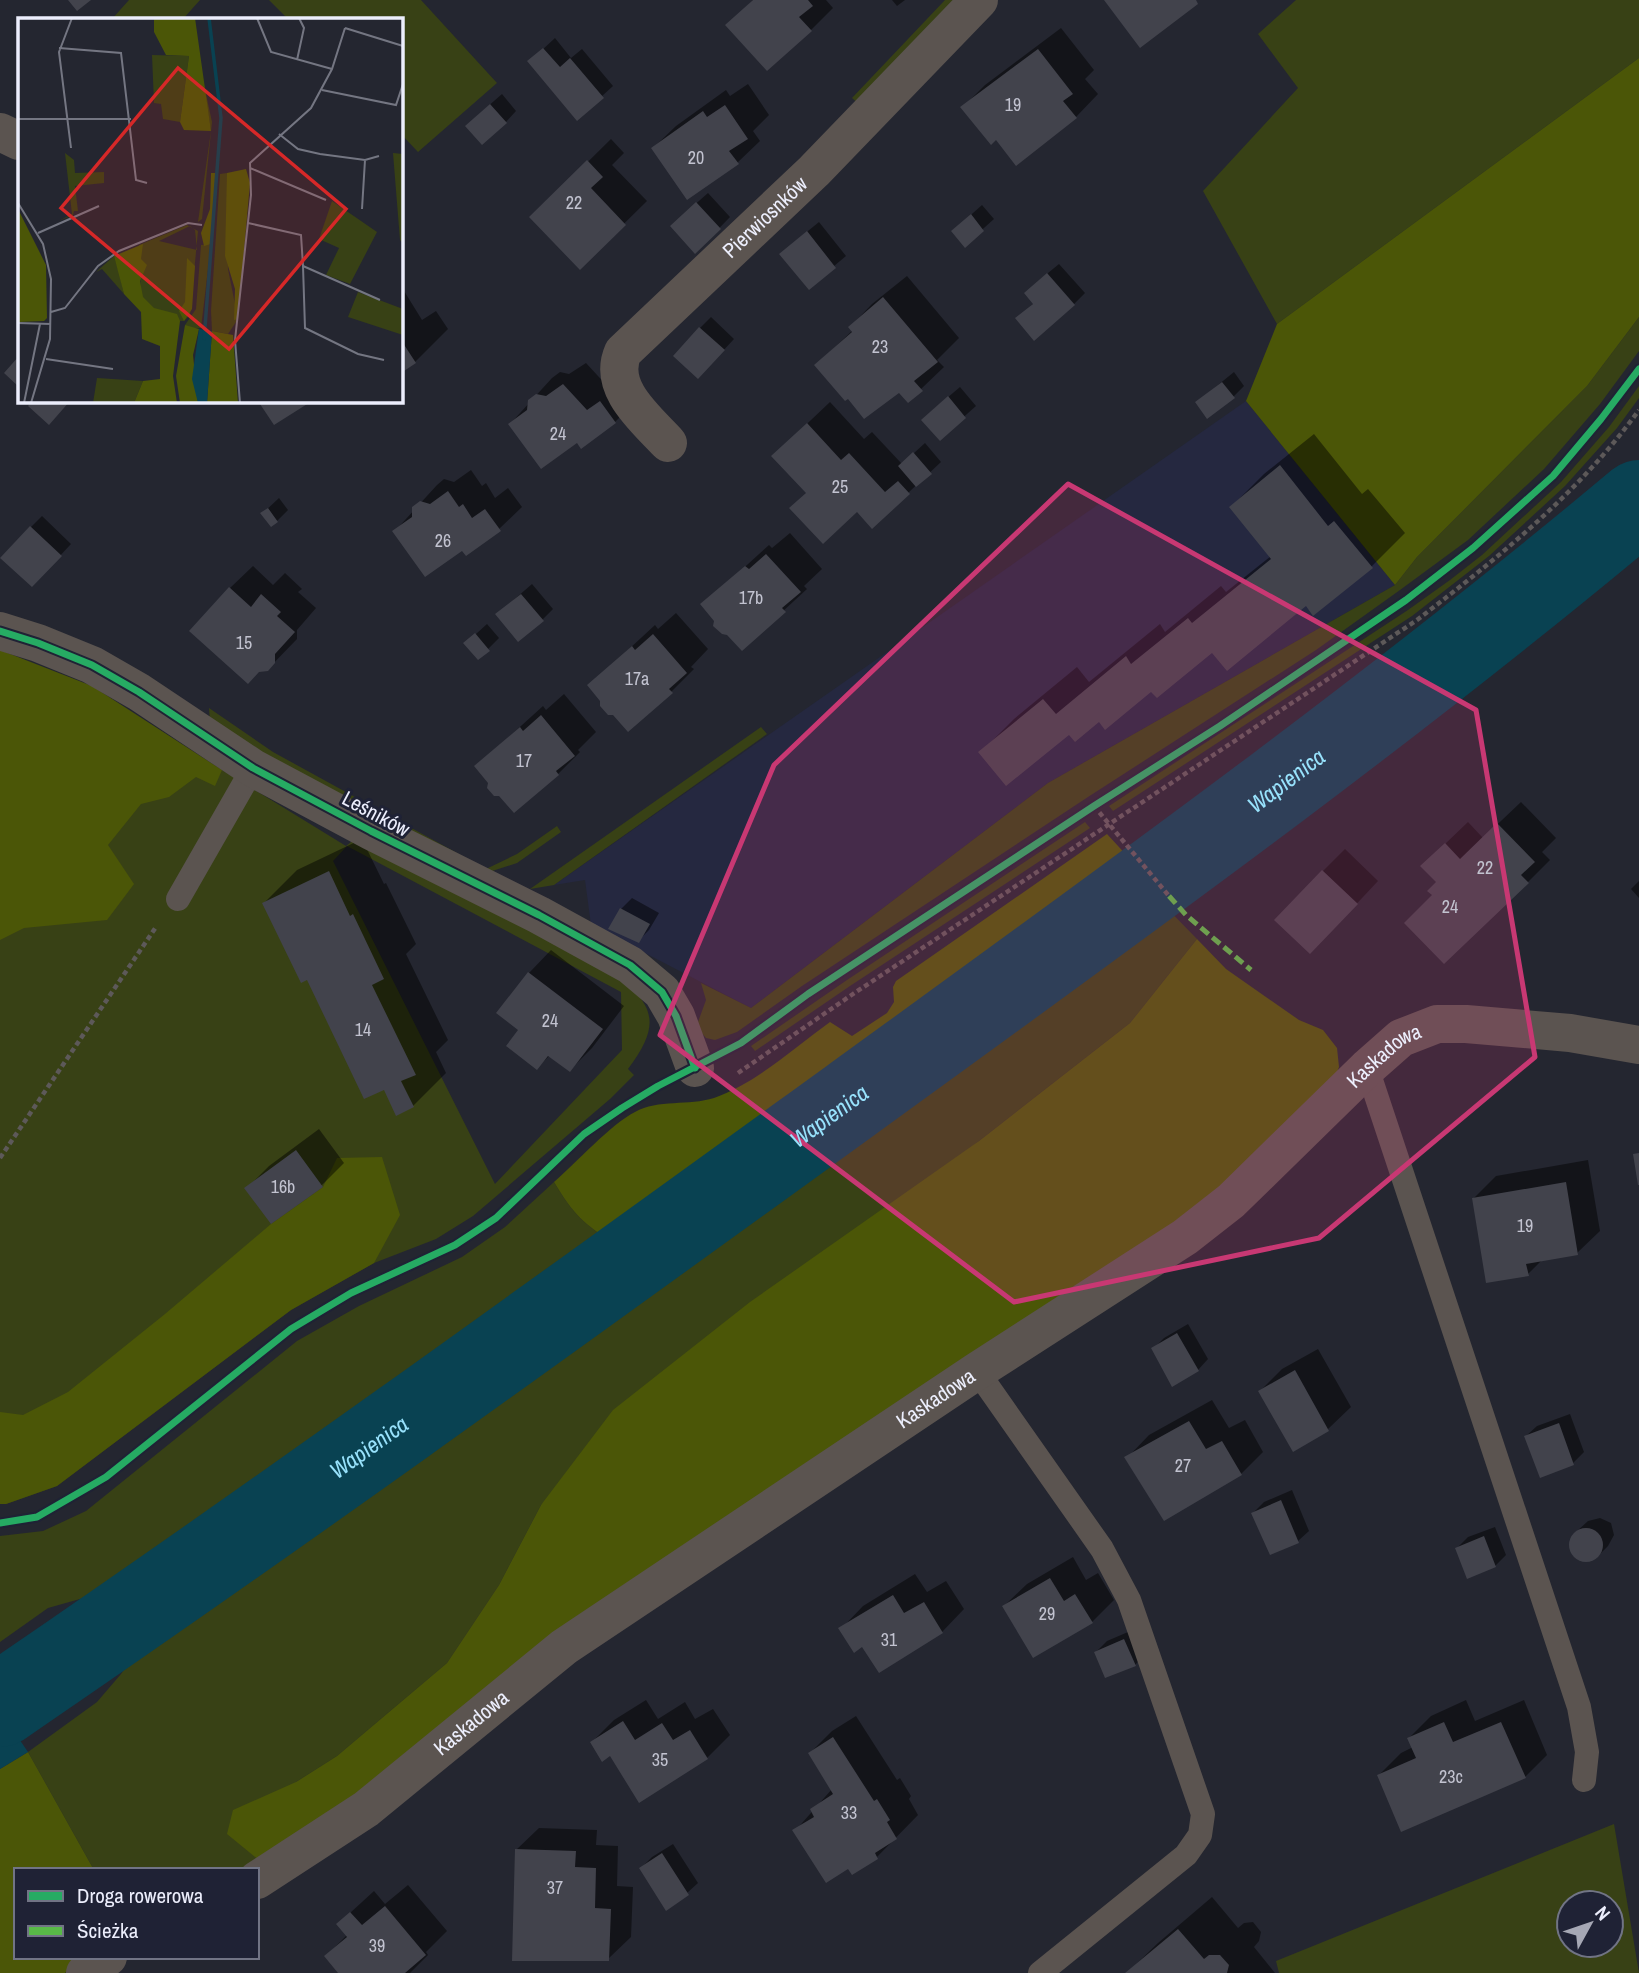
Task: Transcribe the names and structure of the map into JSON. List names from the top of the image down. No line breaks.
{"streets":{"street":["Pierwiosnków","Leśników","Kaskadowa"]},"water":["Wapienica"],"house_numbers":["19","20","22","23","24","25","26","17b","15","17a","17","22","24","24","14","16b","19","27","29","31","35","23c","33","37","39"],"legend":["Droga rowerowa","Ścieżka"],"north":"top right"}
